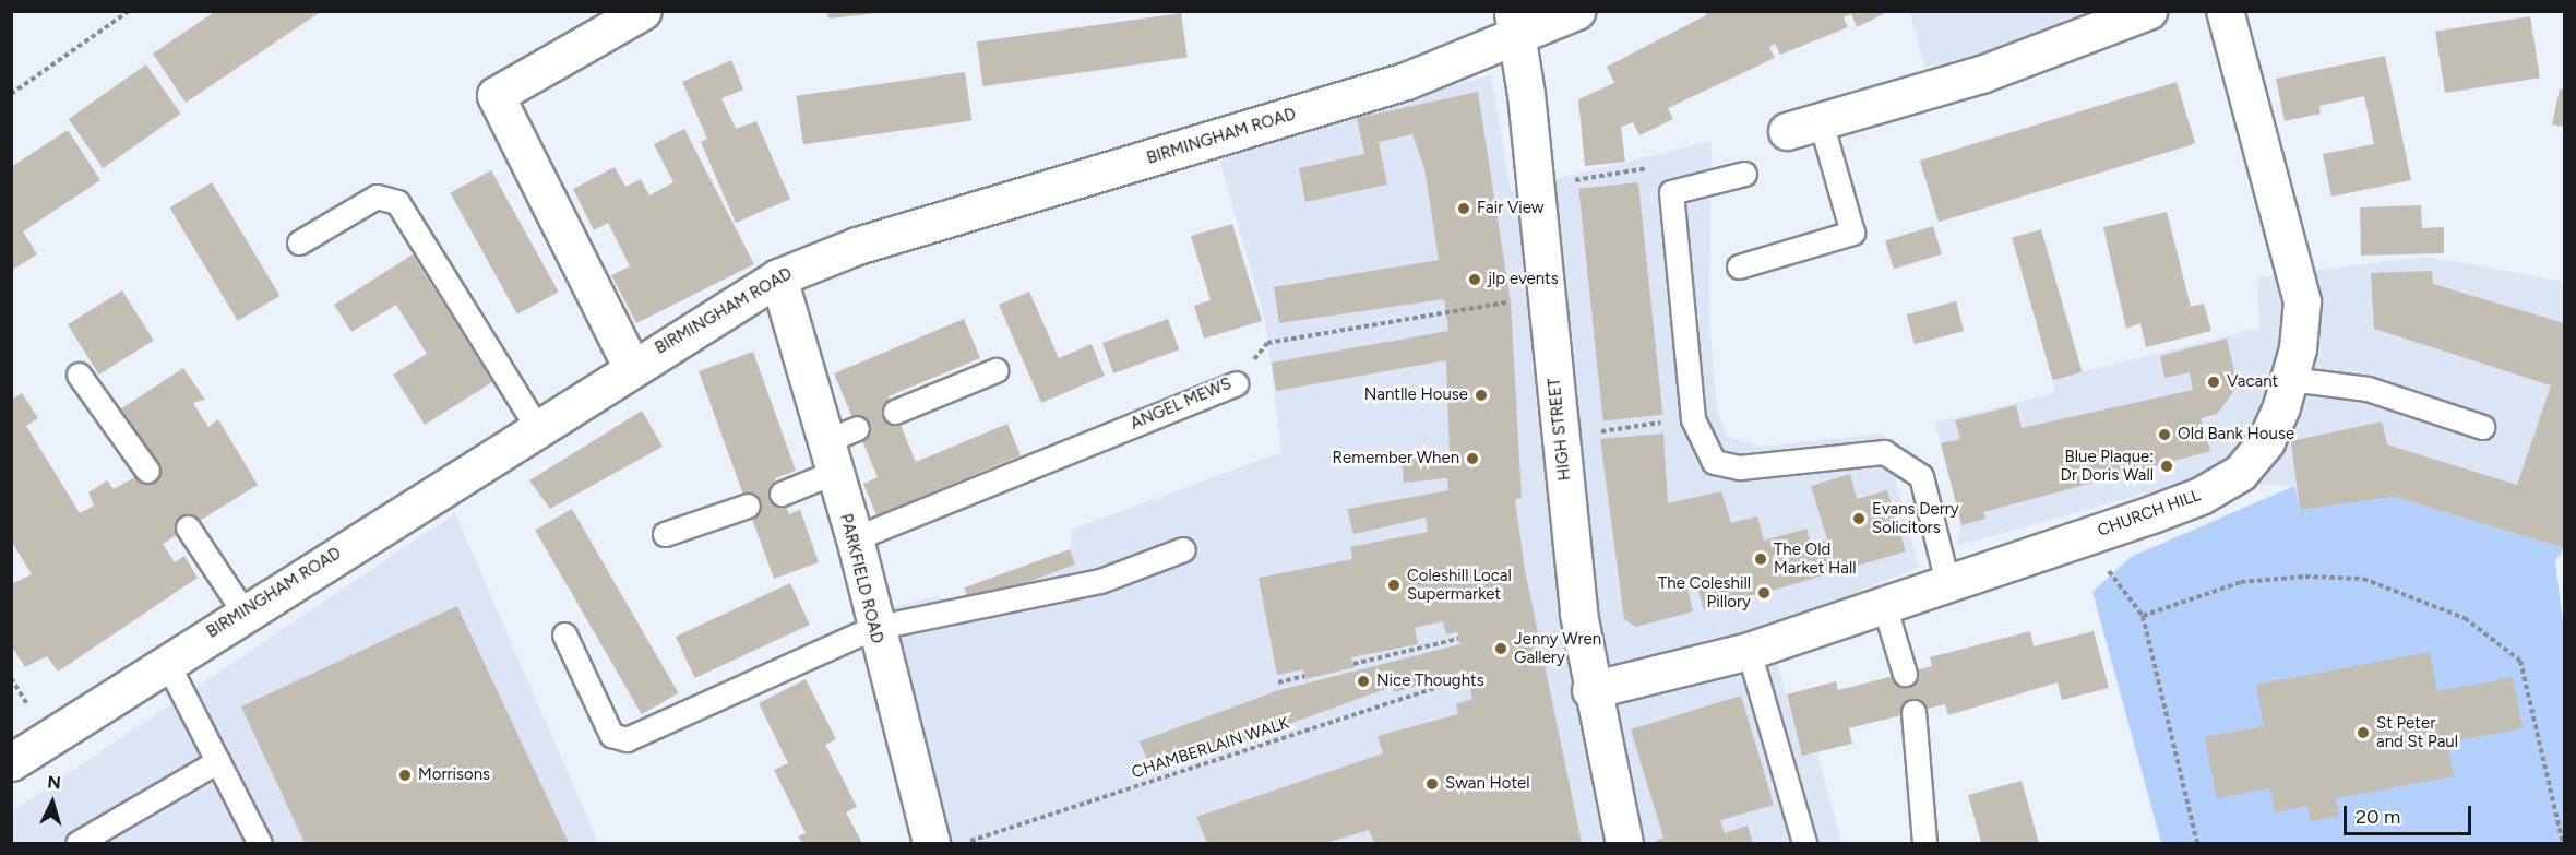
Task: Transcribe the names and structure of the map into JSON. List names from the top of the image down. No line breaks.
{"streets":{"street":["BIRMINGHAM ROAD","HIGH STREET","CHURCH HILL","PARKFIELD ROAD"],"lane":["ANGEL MEWS"],"path":["CHAMBERLAIN WALK"]},"crossings":[["BIRMINGHAM ROAD","HIGH STREET"],["BIRMINGHAM ROAD","PARKFIELD ROAD"],["ANGEL MEWS","HIGH STREET"],["ANGEL MEWS","PARKFIELD ROAD"],["HIGH STREET","CHURCH HILL"]],"places":["Fair View","jlp events","Vacant","Nantlle House","Old Bank House","Remember When","Blue Plaque: Dr Doris Wall","Evans Derry Solicitors","The Old Market Hall","Coleshill Local Supermarket","The Coleshill Pillory","Jenny Wren Gallery","Nice Thoughts","St Peter and St Paul","Morrisons","Swan Hotel"],"scale_bar":"20 m","north":"top"}
